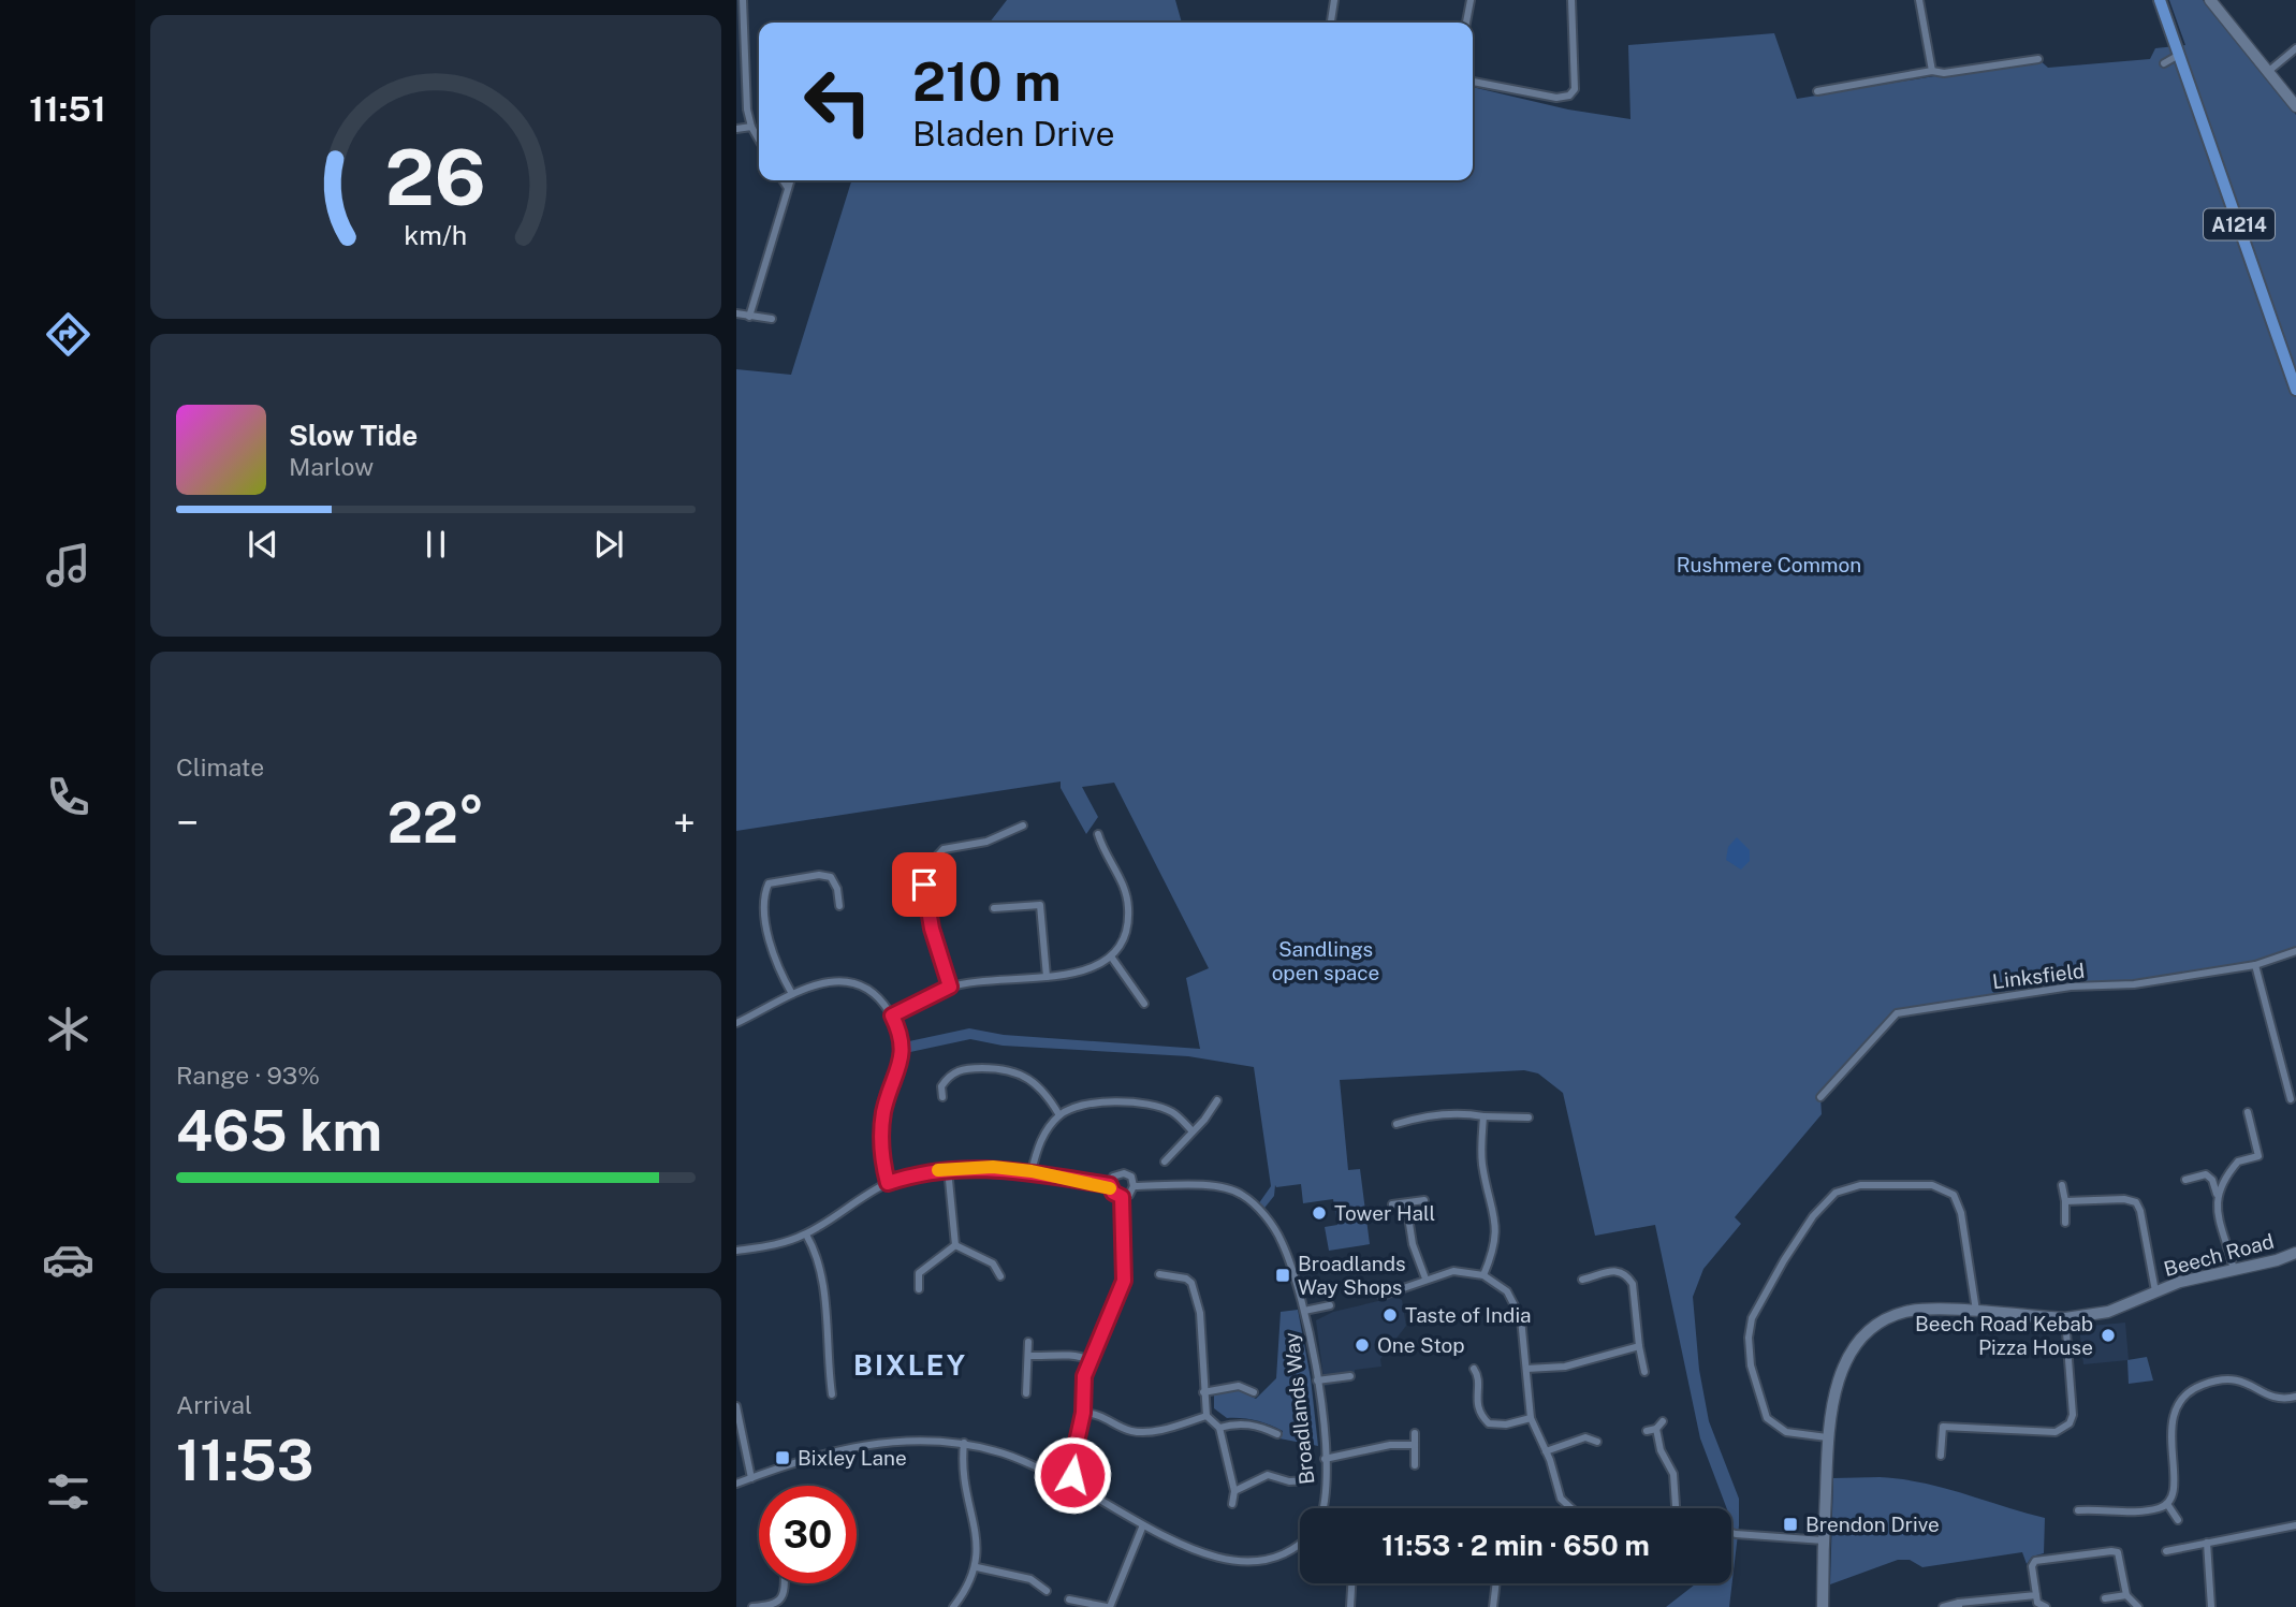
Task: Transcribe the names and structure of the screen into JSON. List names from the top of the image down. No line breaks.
{"streets":{"main road":["A1214"],"street":["Linksfield","Beech Road","Broadlands Way"]},"districts":["BIXLEY"],"parks":["Rushmere Common","Sandlings open space"],"places":{"other":["Tower Hall","Taste of India","Beech Road Kebab Pizza House","One Stop"],"transit":["Broadlands Way Shops","Bixley Lane","Brendon Drive"]},"page":{"tabs":"11:51","turn":["210 m","Bladen Drive"],"song":["Slow Tide","Marlow"],"tile":["Climate",["Range · 93%","465 km"],["Arrival","11:53"]],"heat":["−","22°","+"],"limit":"30","trip":"11:53 · 2 min · 650 m","gauge":["26","km/h"]}}
